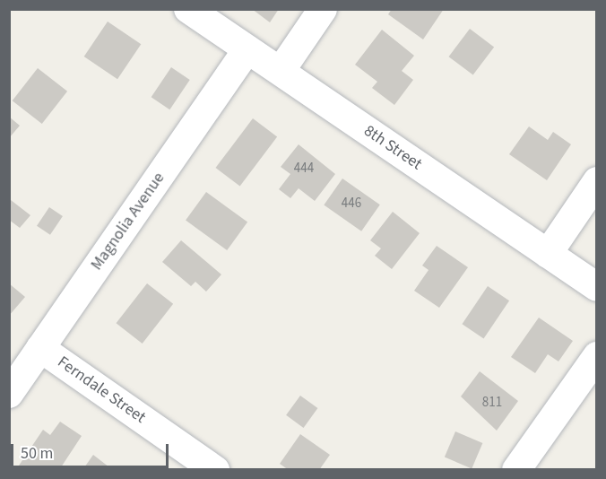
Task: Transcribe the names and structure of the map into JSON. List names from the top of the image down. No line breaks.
{"streets":{"street":["8th Street","Magnolia Avenue","Ferndale Street"]},"crossings":[["8th Street","Magnolia Avenue"],["Magnolia Avenue","Ferndale Street"]],"house_numbers":["444","446","811"],"scale_bar":"50 m"}
